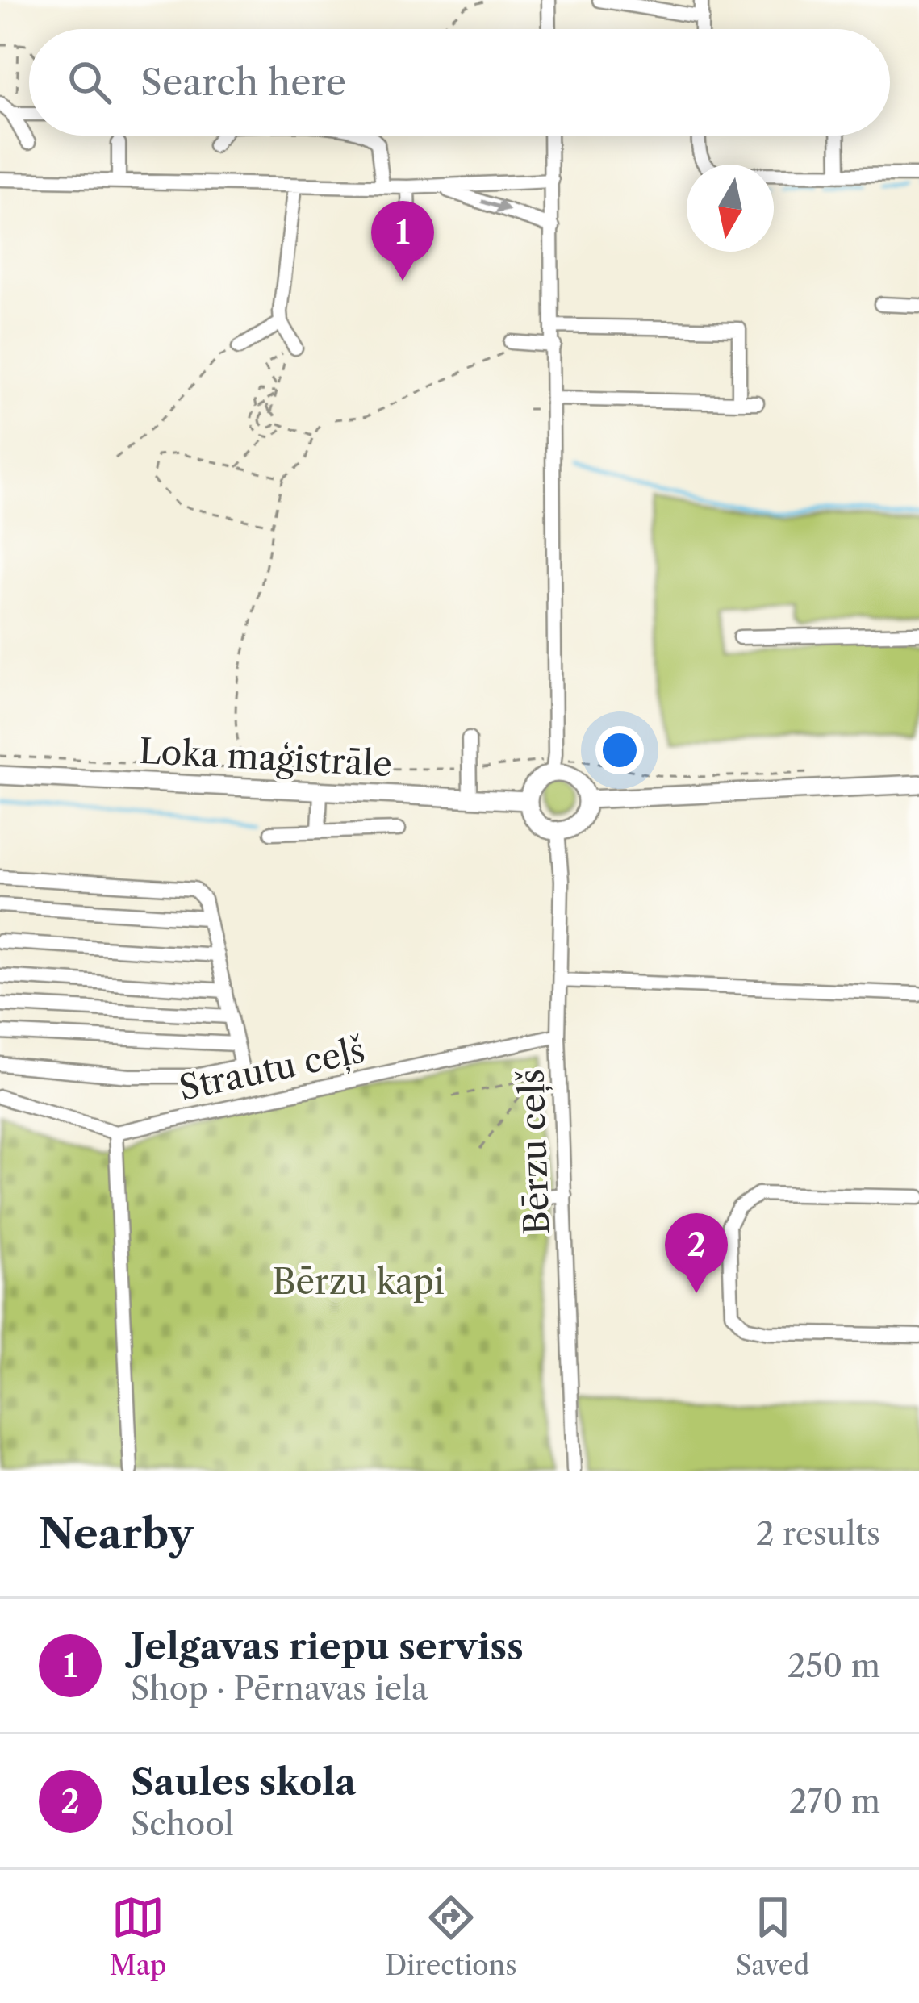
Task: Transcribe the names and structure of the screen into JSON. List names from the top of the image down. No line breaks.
{"streets":{"main road":["Loka maģistrāle"],"street":["Strautu ceļš","Bērzu ceļš"]},"crossings":[["Loka maģistrāle","Bērzu ceļš"],["Strautu ceļš","Bērzu ceļš"]],"parks":["Bērzu kapi"],"north":"bottom","page":{"search":"Search here","pins":["1","2"],"heading":["Nearby","2 results"],"list":[{"mark":"1","name":"Jelgavas riepu serviss","note":"Shop · Pērnavas iela","value":"250 m"},{"mark":"2","name":"Saules skola","note":"School","value":"270 m"}],"nav":["Map","Directions","Saved"]}}
